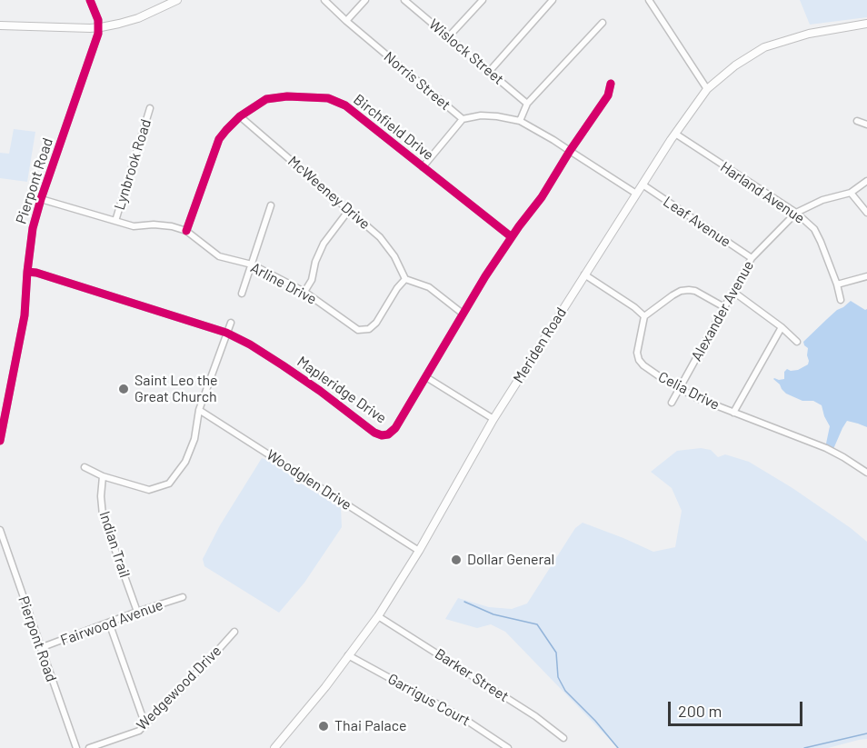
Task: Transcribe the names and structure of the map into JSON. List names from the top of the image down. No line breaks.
{"streets":{"main road":["Meriden Road"],"street":["Wislock Street","Norris Street","Birchfield Drive","Lynbrook Road","Pierpont Road","McWeeney Drive","Harland Avenue","Leaf Avenue","Arline Drive","Alexander Avenue","Mapleridge Drive","Celia Drive","Woodglen Drive","Indian Trail","Fairwood Avenue","Barker Street","Wedgewood Drive","Garrigus Court"]},"crossings":[["Norris Street","Meriden Road"],["Norris Street","Mapleridge Drive"],["Birchfield Drive","McWeeney Drive"],["Birchfield Drive","Arline Drive"],["Birchfield Drive","Mapleridge Drive"],["Lynbrook Road","Arline Drive"],["Pierpont Road","Arline Drive"],["Pierpont Road","Mapleridge Drive"],["Pierpont Road","Fairwood Avenue"],["McWeeney Drive","Arline Drive"],["Harland Avenue","Alexander Avenue"],["Harland Avenue","Meriden Road"],["Leaf Avenue","Alexander Avenue"],["Leaf Avenue","Meriden Road"],["Alexander Avenue","Celia Drive"],["Meriden Road","Woodglen Drive"],["Meriden Road","Barker Street"],["Meriden Road","Garrigus Court"],["Indian Trail","Fairwood Avenue"]],"places":["Saint Leo the Great Church","Dollar General","Thai Palace"],"scale_bar":"200 m"}
